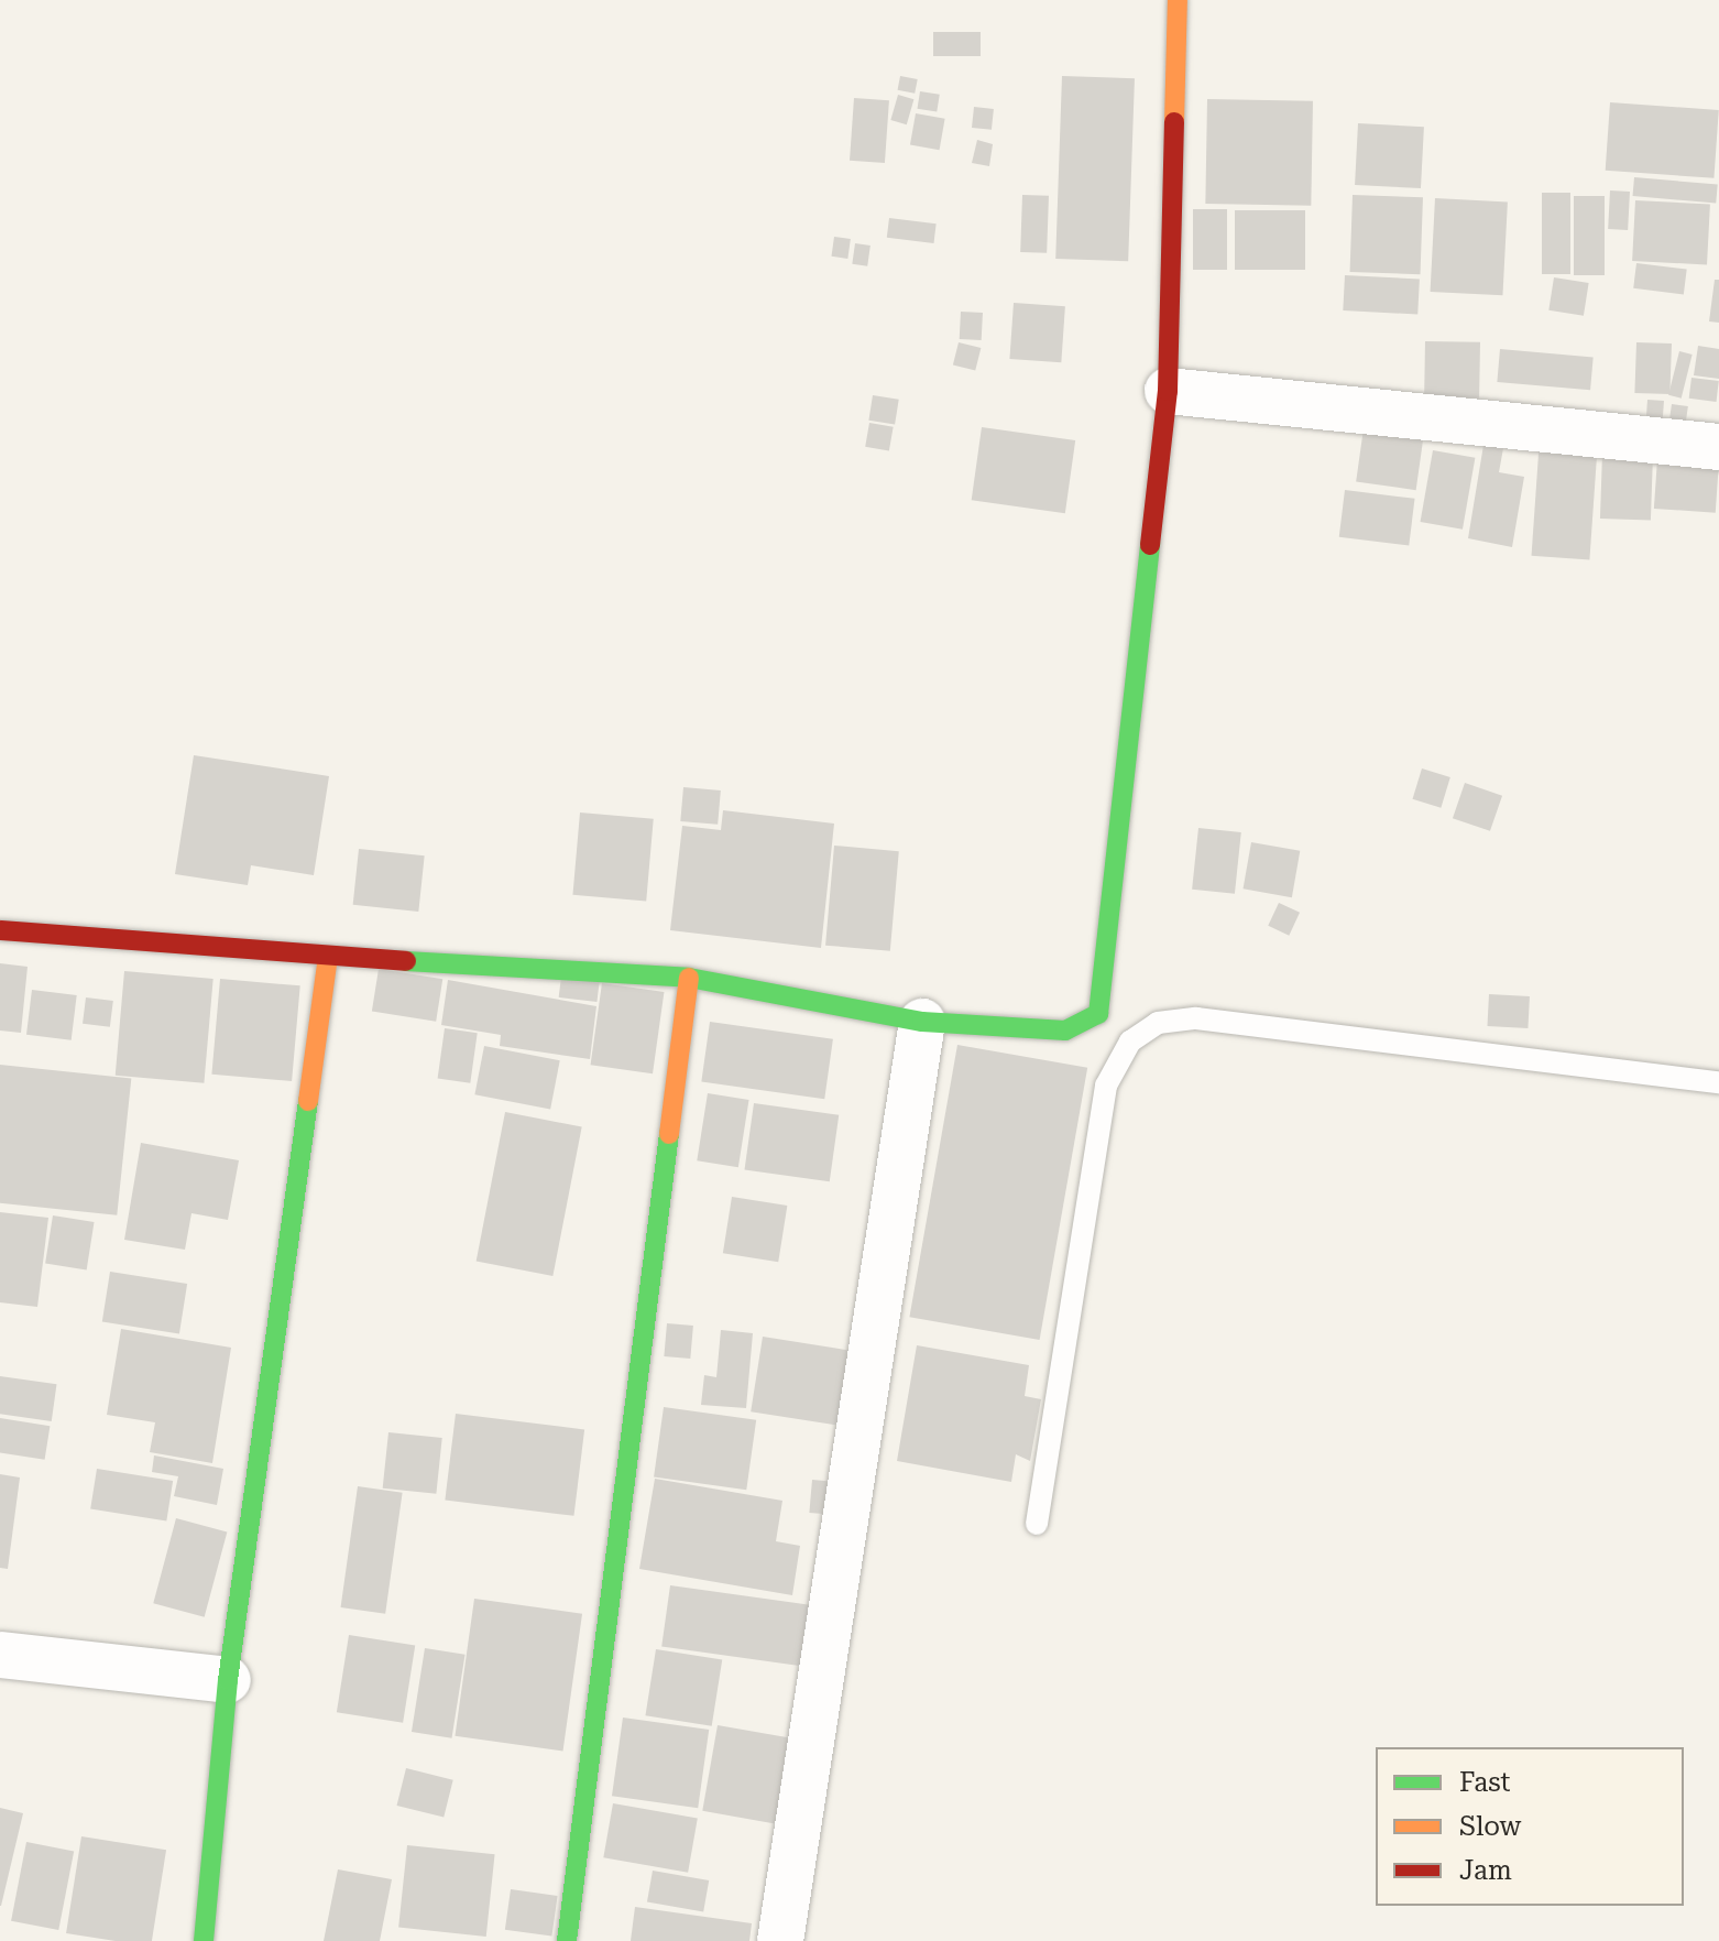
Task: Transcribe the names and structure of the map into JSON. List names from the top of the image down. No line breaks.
{"legend":["Fast","Slow","Jam"]}
